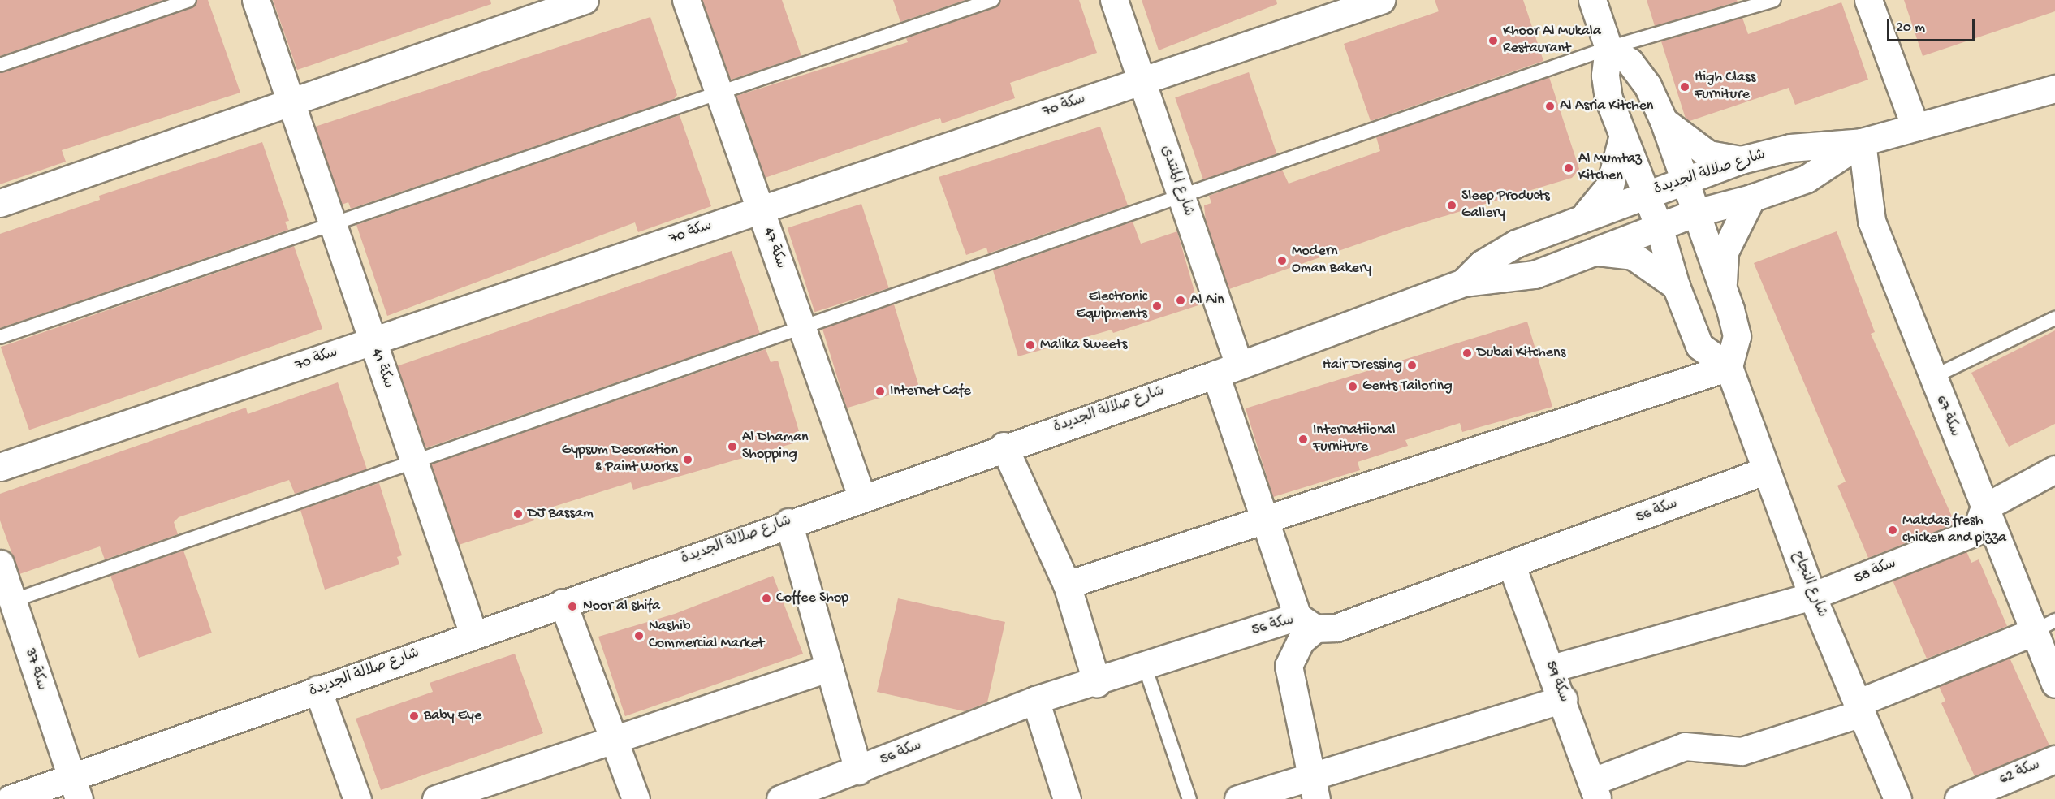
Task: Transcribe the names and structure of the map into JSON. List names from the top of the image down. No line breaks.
{"streets":{"street":["سكة 70","شارع صلالة الجديدة","شارع المنتدى","سكة 47","سكة 41","سكة 67","سكة 56","سكة 58","شارع النجاح","سكة 37","سكة 59","سكة 62"]},"crossings":[["سكة 70","شارع المنتدى"],["سكة 70","سكة 47"],["سكة 70","سكة 41"],["شارع صلالة الجديدة","شارع المنتدى"],["شارع صلالة الجديدة","سكة 47"],["شارع صلالة الجديدة","سكة 41"],["شارع صلالة الجديدة","سكة 67"],["شارع صلالة الجديدة","سكة 37"],["سكة 67","سكة 58"],["سكة 56","شارع النجاح"],["سكة 56","سكة 59"],["سكة 58","شارع النجاح"],["سكة 58","سكة 59"]],"places":["Khoor Al Mukala Restaurant","High Class Furniture","Al Asria Kitchen","Al Mumtaz Kitchen","Sleep Products Gallery","Modern Oman Bakery","Al Ain","Electronic Equipments","Malika Sweets","Dubai Kitchens","Hair Dressing","Gents Tailoring","Internet Cafe","Internatiional Furniture","Al Dhaman Shopping","Gypsum Decoration & Paint Works","DJ Bassam","Makdas fresh chicken and pizza","Coffee Shop","Noor al shifa","Nashib Commercial Market","Baby Eye"],"scale_bar":"20 m"}
